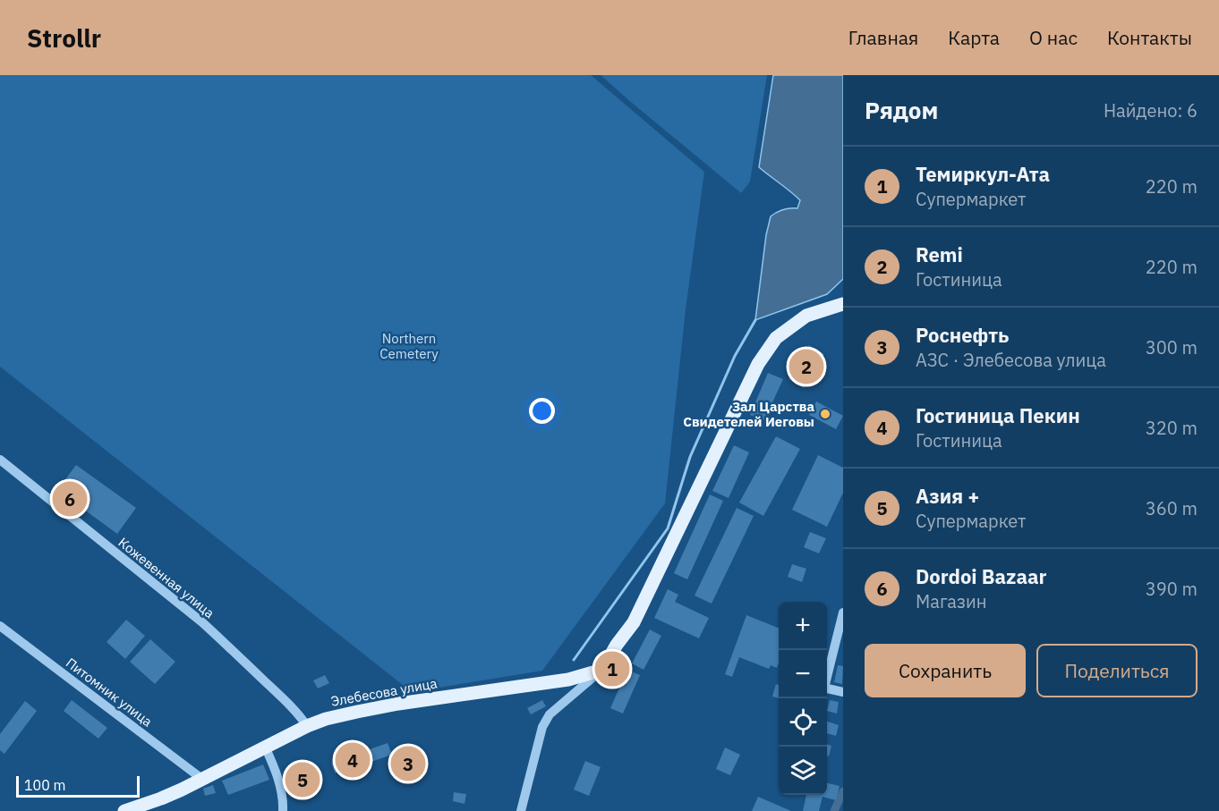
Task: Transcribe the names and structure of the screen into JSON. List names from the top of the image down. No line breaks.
{"streets":{"main road":["Элебесова улица"],"street":["Кожевенная улица","Питомник улица"]},"crossings":[["Кожевенная улица","Элебесова улица"],["Питомник улица","Элебесова улица"]],"parks":["Northern Cemetery"],"places":["Зал Царства Свидетелей Иеговы"],"scale_bar":"100 m","page":{"header":"Strollr","nav":["Главная","Карта","О нас","Контакты"],"heading":["Рядом","Найдено: 6"],"list":[{"mark":"1","name":"Темиркул-Ата","note":"Супермаркет","value":"220 m"},{"mark":"2","name":"Remi","note":"Гостиница","value":"220 m"},{"mark":"3","name":"Роснефть","note":"АЗС · Элебесова улица","value":"300 m"},{"mark":"4","name":"Гостиница Пекин","note":"Гостиница","value":"320 m"},{"mark":"5","name":"Азия +","note":"Супермаркет","value":"360 m"},{"mark":"6","name":"Dordoi Bazaar","note":"Магазин","value":"390 m"}],"pins":["2","6","1","4","3","5"],"map_buttons":["+","−"],"buttons":["Сохранить","Поделиться"],"scale":"100 m"}}
